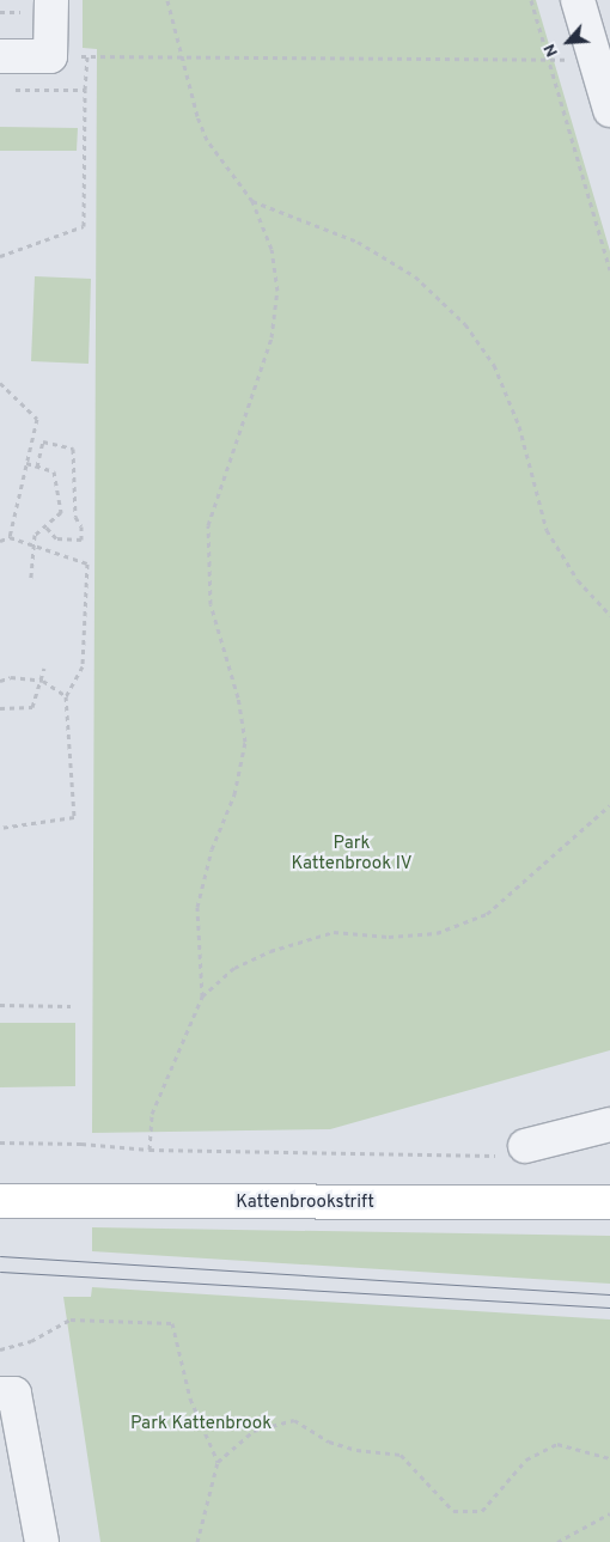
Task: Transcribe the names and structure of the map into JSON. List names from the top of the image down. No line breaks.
{"streets":{"main road":["Kattenbrookstrift"]},"parks":["Park Kattenbrook IV","Park Kattenbrook"],"north":"bottom left"}
